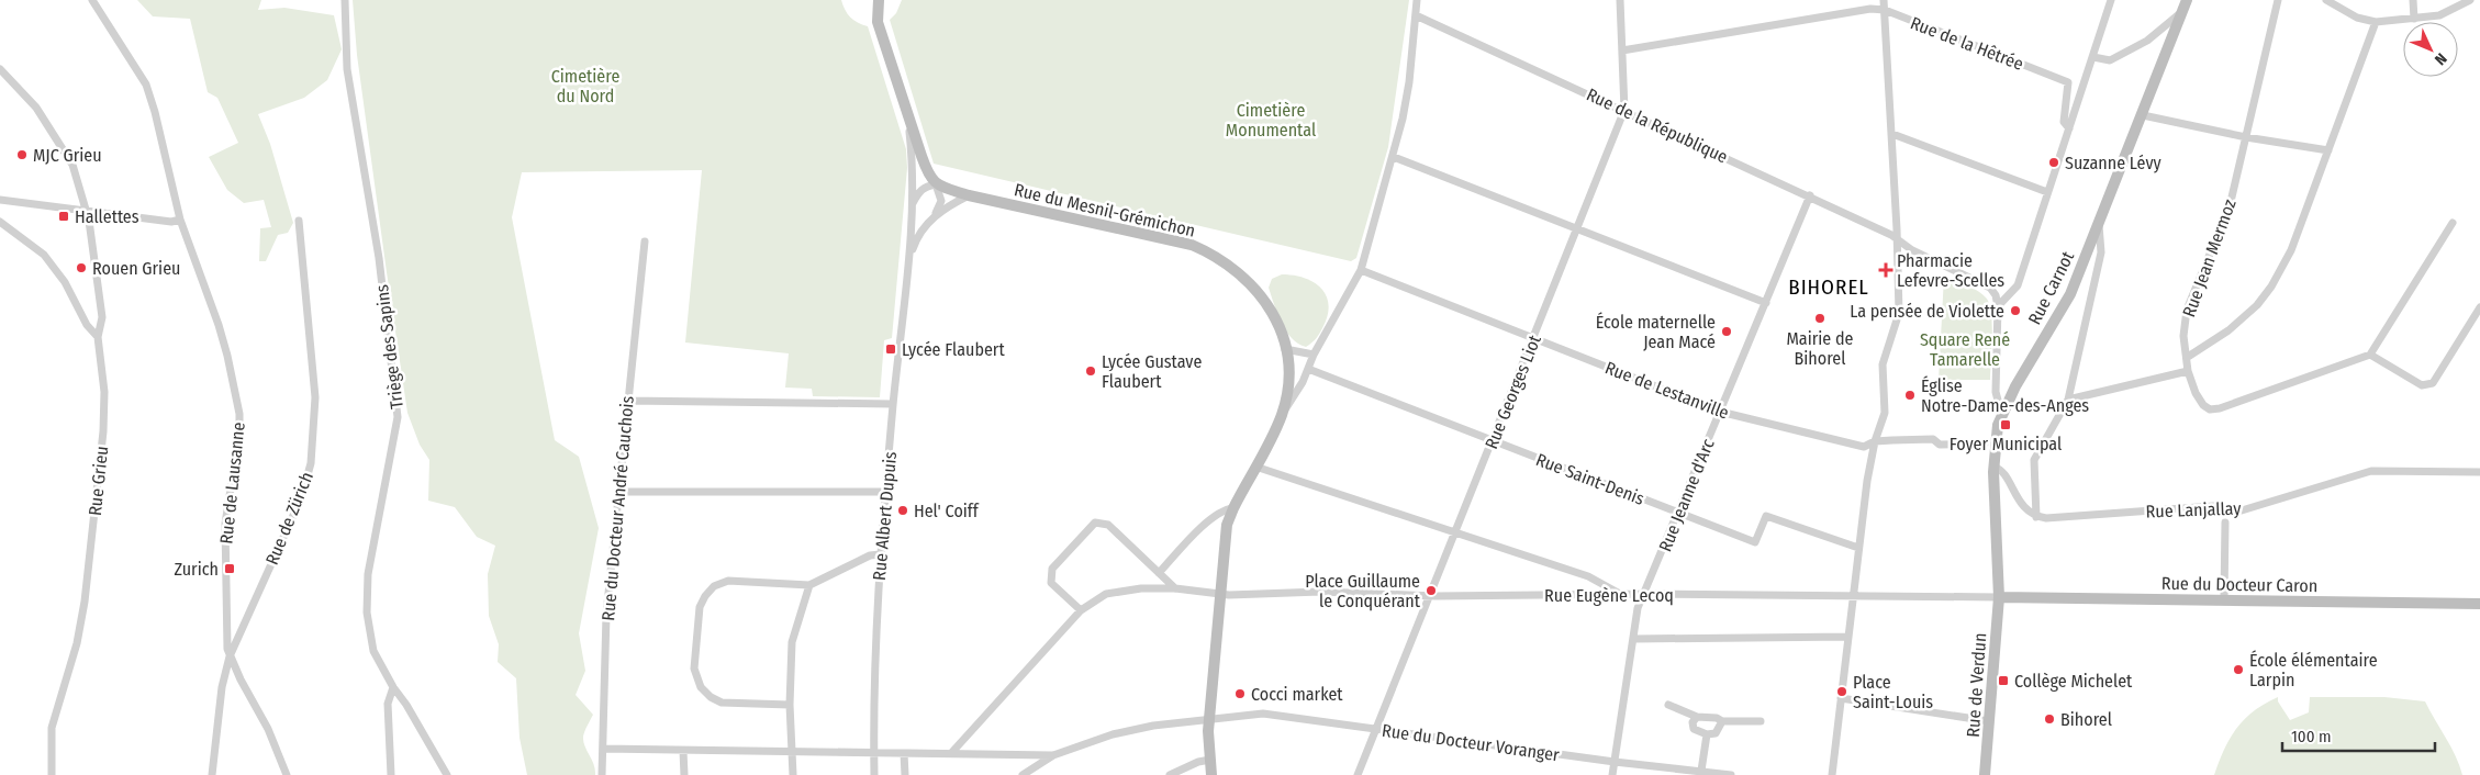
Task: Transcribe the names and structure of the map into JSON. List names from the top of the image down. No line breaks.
{"streets":{"street":["Rue de la Hêtrée","Rue de la République","Rue du Mesnil-Grémichon","Rue Jean Mermoz","Rue Carnot","Triège des Sapins","Rue de Lestanville","Rue Georges Liot","Rue Saint-Denis","Rue Grieu","Rue de Lausanne","Rue Jeanne d'Arc","Rue du Docteur André Cauchois","Rue Lanjallay","Rue Albert Dupuis","Rue de Zürich","Rue du Docteur Caron","Rue Eugène Lecoq","Rue de Verdun","Rue du Docteur Voranger"]},"crossings":[["Rue de la Hêtrée","Rue Georges Liot"],["Rue de la République","Rue Georges Liot"],["Rue de la République","Rue Jeanne d'Arc"],["Rue du Mesnil-Grémichon","Rue Albert Dupuis"],["Rue du Mesnil-Grémichon","Rue Eugène Lecoq"],["Rue du Mesnil-Grémichon","Rue du Docteur Voranger"],["Rue Carnot","Rue du Docteur Caron"],["Rue Carnot","Rue Eugène Lecoq"],["Rue Carnot","Rue de Verdun"],["Rue de Lestanville","Rue Georges Liot"],["Rue de Lestanville","Rue Jeanne d'Arc"],["Rue Georges Liot","Rue Saint-Denis"],["Rue Georges Liot","Rue Eugène Lecoq"],["Rue Georges Liot","Rue du Docteur Voranger"],["Rue Saint-Denis","Rue Jeanne d'Arc"],["Rue de Lausanne","Rue de Zürich"],["Rue Jeanne d'Arc","Rue Eugène Lecoq"],["Rue Jeanne d'Arc","Rue du Docteur Voranger"],["Rue du Docteur Caron","Rue Eugène Lecoq"],["Rue du Docteur Caron","Rue de Verdun"],["Rue Eugène Lecoq","Rue de Verdun"]],"districts":["BIHOREL"],"parks":["Cimetière du Nord","Cimetière Monumental","Square René Tamarelle"],"places":{"other":["MJC Grieu","Suzanne Lévy","Rouen Grieu","La pensée de Violette","Mairie de Bihorel","École maternelle Jean Macé","Lycée Gustave Flaubert","Église Notre-Dame-des-Anges","Hel' Coiff","Place Guillaume le Conquérant","École élémentaire Larpin","Place Saint-Louis","Cocci market","Bihorel"],"transit":["Hallettes","Lycée Flaubert","Foyer Municipal","Zurich","Collège Michelet"],"health":["Pharmacie Lefevre-Scelles"]},"scale_bar":"100 m","north":"bottom right"}
